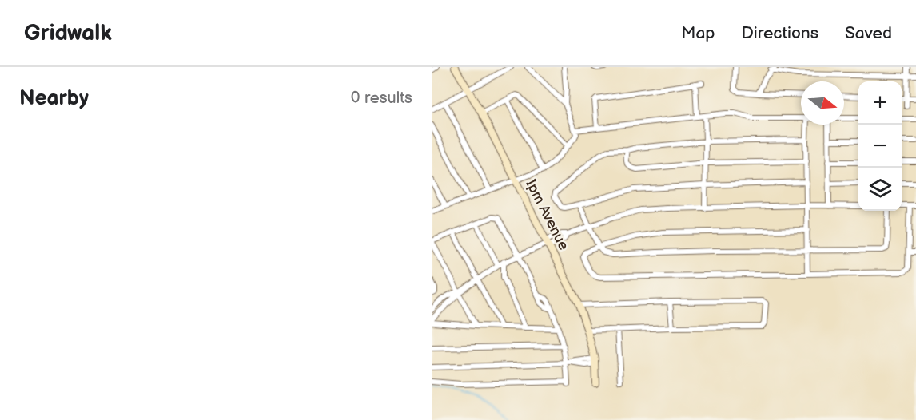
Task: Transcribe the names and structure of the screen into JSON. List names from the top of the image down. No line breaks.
{"streets":{"street":["Ipm Avenue"]},"north":"right","page":{"header":"Gridwalk","nav":["Map","Directions","Saved"],"heading":["Nearby","0 results"],"map_buttons":["+","−"]}}
